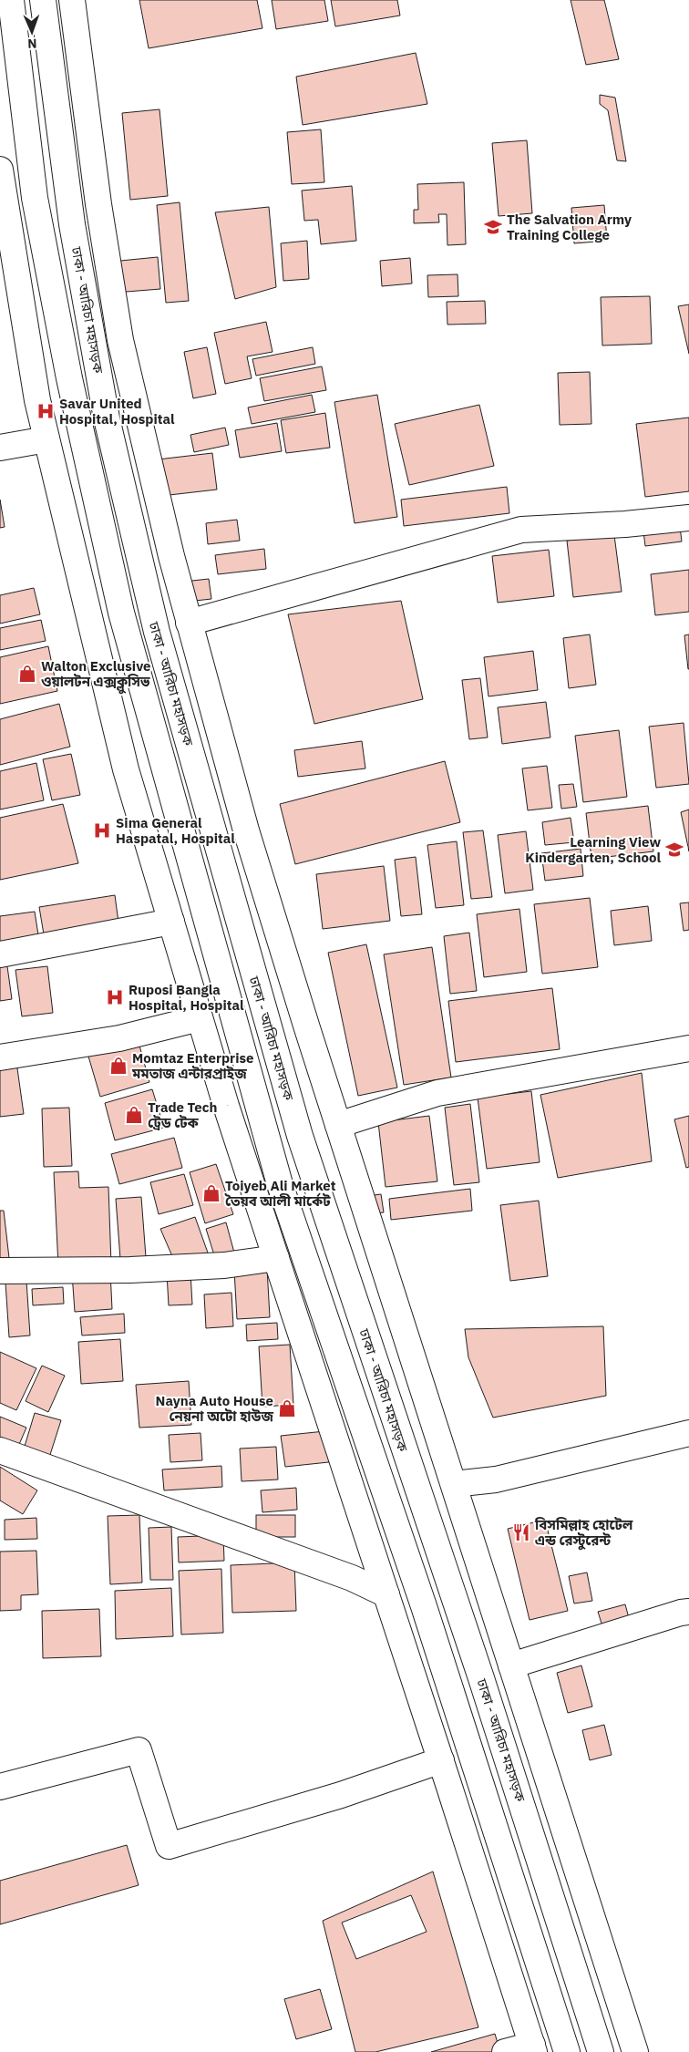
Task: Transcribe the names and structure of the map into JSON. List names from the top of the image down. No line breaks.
{"streets":{"main road":["ঢাকা - আরিচা মহাসড়ক"]},"places":{"school or university":["The Salvation Army Training College","Learning View Kindergarten, School"],"hospital":["Savar United Hospital, Hospital","Sima General Haspatal, Hospital","Ruposi Bangla Hospital, Hospital"],"shop":["Walton Exclusive ওয়ালটন এক্সক্লুসিভ","Momtaz Enterprise মমতাজ এন্টারপ্রাইজ","Trade Tech ট্রেড টেক","Toiyeb Ali Market তৈয়ব আলী মার্কেট","Nayna Auto House নেয়না অটো হাউজ"],"restaurant":["বিসমিল্লাহ হোটেল এন্ড রেস্টুরেন্ট"]},"north":"bottom"}
